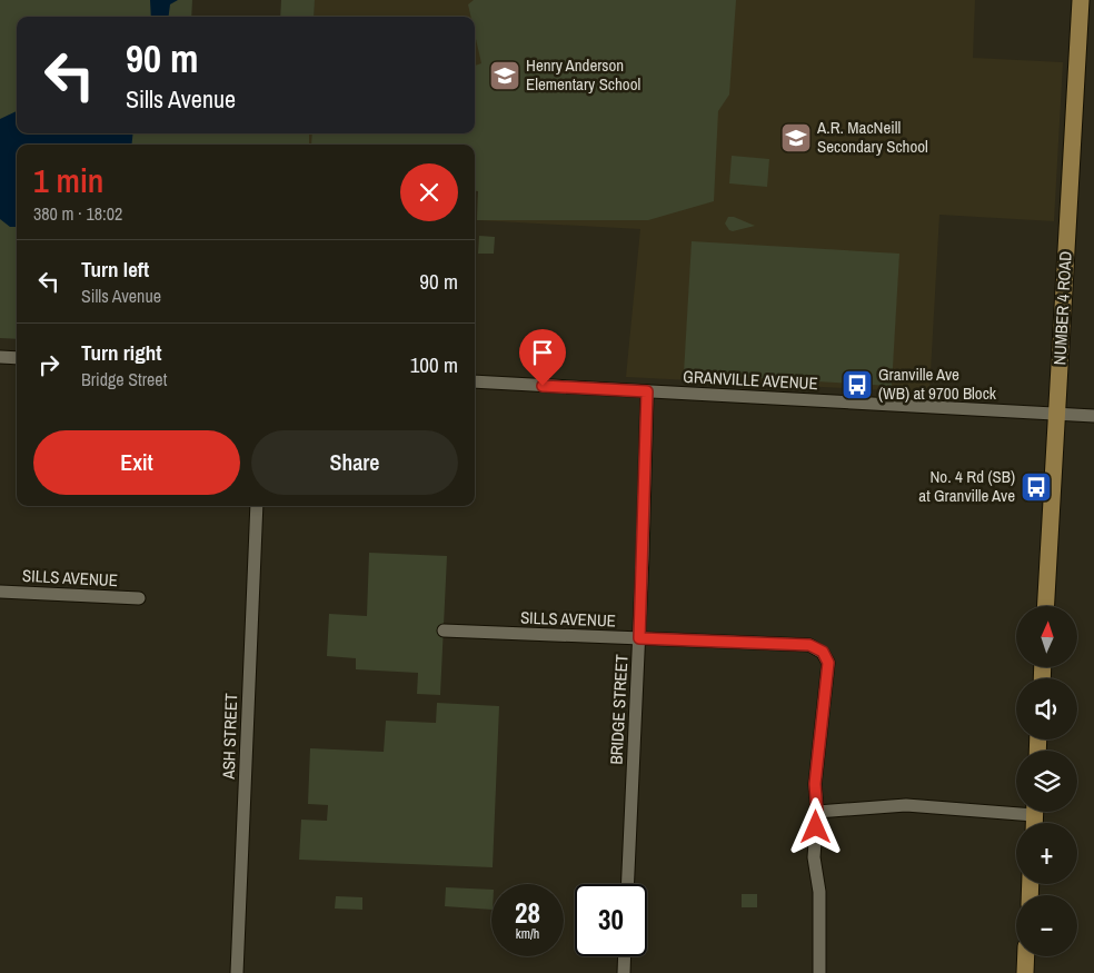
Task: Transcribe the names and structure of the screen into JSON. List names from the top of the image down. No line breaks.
{"streets":{"main road":["NUMBER 4 ROAD"],"street":["GRANVILLE AVENUE","SILLS AVENUE","BRIDGE STREET","ASH STREET"]},"crossings":[["NUMBER 4 ROAD","GRANVILLE AVENUE"],["GRANVILLE AVENUE","BRIDGE STREET"],["SILLS AVENUE","BRIDGE STREET"]],"places":{"school or university":["Henry Anderson Elementary School","A.R. MacNeill Secondary School"],"bus stop":["Granville Ave (WB) at 9700 Block","No. 4 Rd (SB) at Granville Ave"]},"north":"top","page":{"turn":["90 m","Sills Avenue"],"heading":["1 min","380 m · 18:02"],"list":[{"name":"Turn left","note":"Sills Avenue","value":"90 m"},{"name":"Turn right","note":"Bridge Street","value":"100 m"}],"buttons":["Exit","Share"],"map_buttons":["+","−"],"speed":"28 km/h","limit":"30"}}
